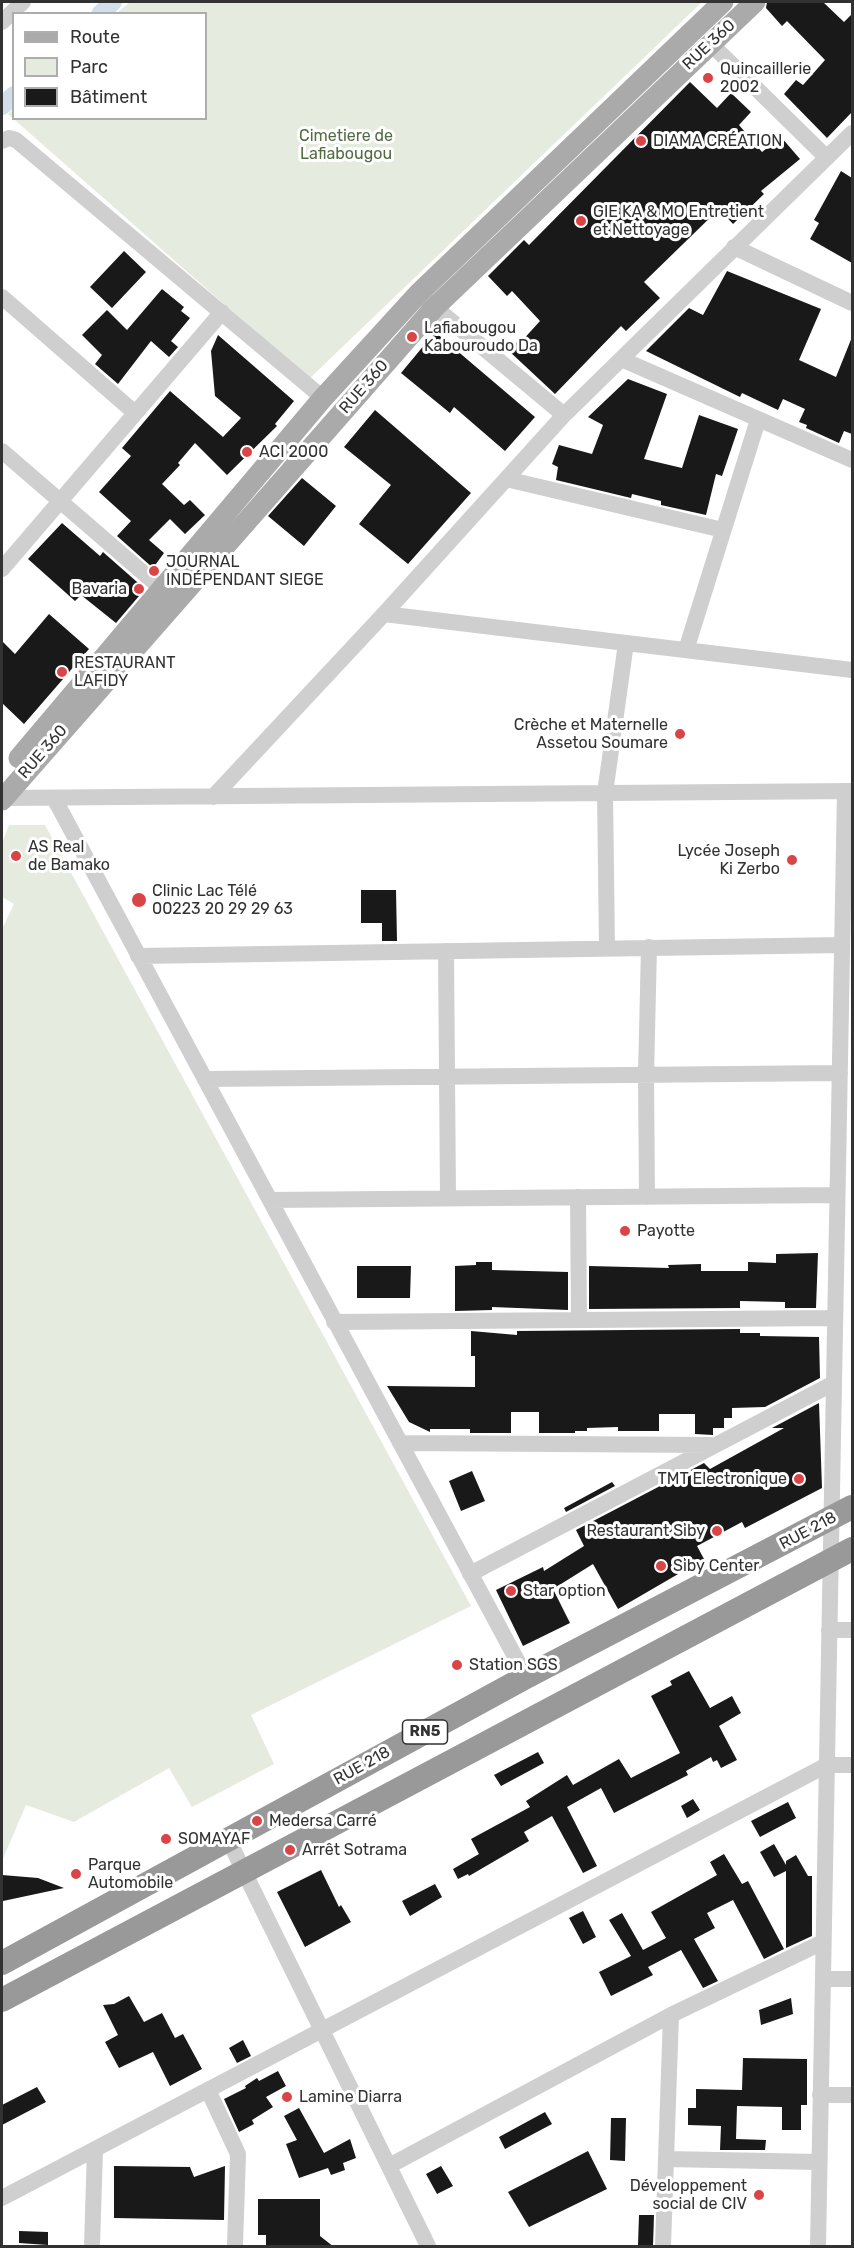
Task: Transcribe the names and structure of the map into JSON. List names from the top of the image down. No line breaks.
{"streets":{"highway":["RUE 218","RN5"],"main road":["RUE 360"]},"parks":["Cimetiere de Lafiabougou"],"places":["Quincaillerie 2002","DIAMA CRÉATION","GIE KA & MO Entretient et Nettoyage","Lafiabougou Kabouroudo Da","ACI 2000","JOURNAL INDÉPENDANT SIEGE","Bavaria","RESTAURANT LAFIDY","Crèche et Maternelle Assetou Soumare","AS Real de Bamako","Lycée Joseph Ki Zerbo","Clinic Lac Télé 00223 20 29 29 63","Payotte","TMT Electronique","Restaurant Siby","Siby Center","Star option","Station SGS","Medersa Carré","SOMAYAF","Arrêt Sotrama","Parque Automobile","Lamine Diarra","Développement social de CIV"],"legend":["Route","Parc","Bâtiment"]}
